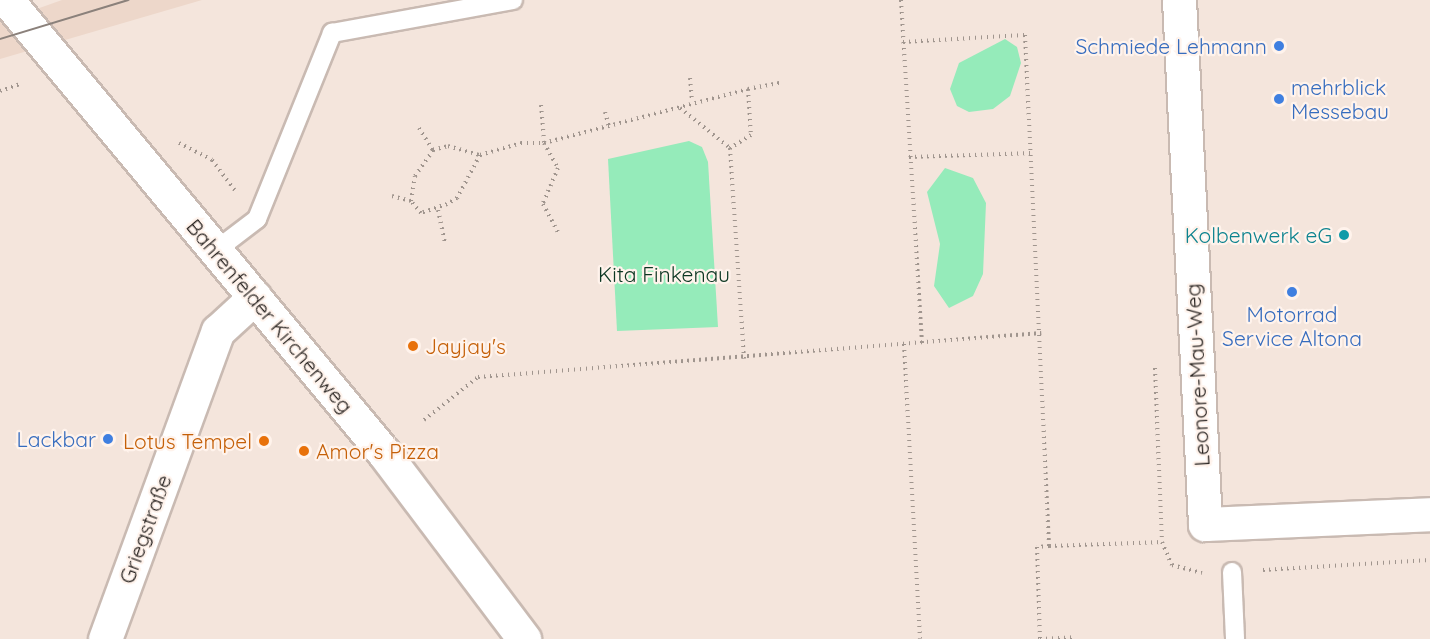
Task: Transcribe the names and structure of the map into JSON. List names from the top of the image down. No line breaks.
{"streets":{"street":["Bahrenfelder Kirchenweg","Leonore-Mau-Weg","Griegstraße"]},"crossings":[["Bahrenfelder Kirchenweg","Griegstraße"]],"parks":["Kita Finkenau"],"places":["Schmiede Lehmann","mehrblick Messebau","Kolbenwerk eG","Motorrad Service Altona","Jayjay's","Lackbar","Lotus Tempel","Amor's Pizza"]}
